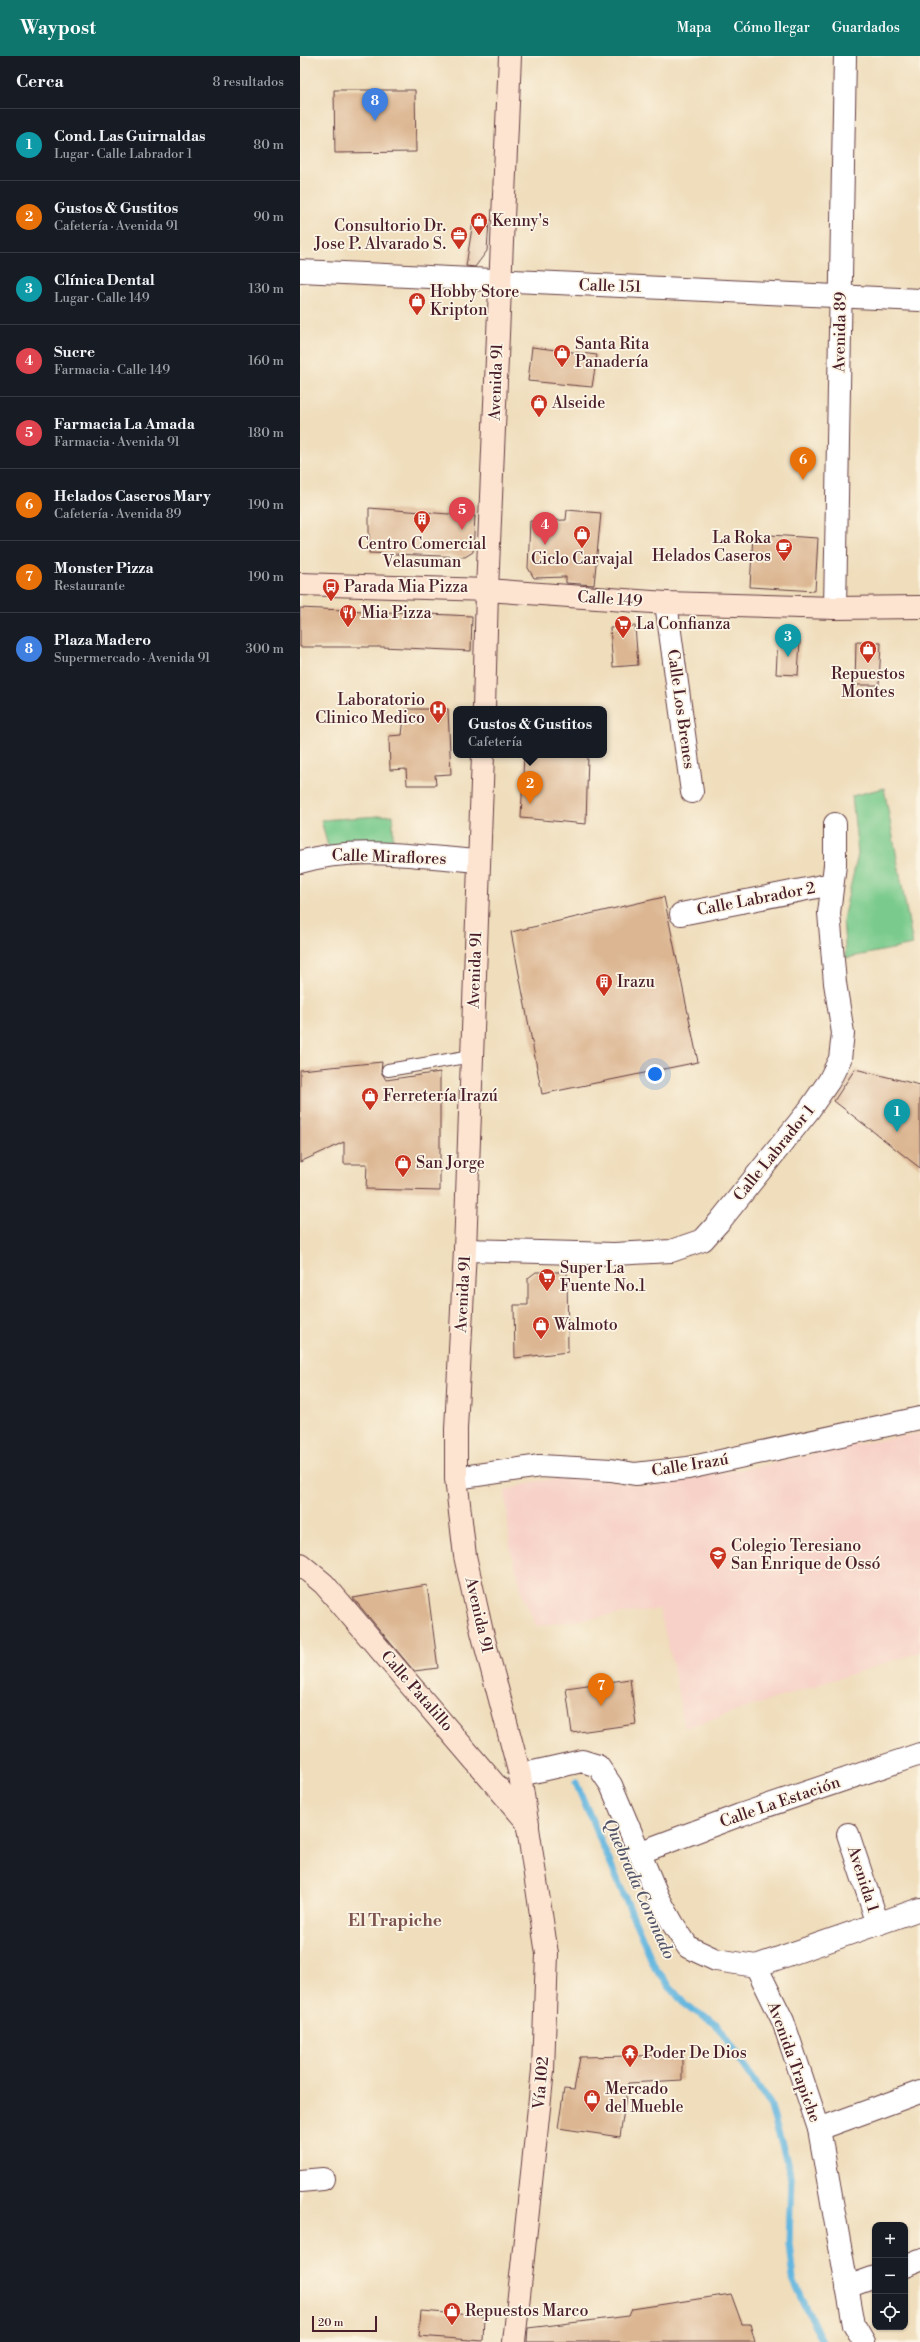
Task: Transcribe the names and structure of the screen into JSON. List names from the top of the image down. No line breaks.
{"streets":{"main road":["Avenida 91","Calle 149","Calle Patalillo","Vía 102"],"street":["Calle 151","Avenida 89","Calle Los Brenes","Calle Miraflores","Calle Labrador 2","Calle Labrador 1","Calle Irazú","Calle La Estación","Avenida 1","Avenida Trapiche"]},"crossings":[["Calle 151","Avenida 89"],["Calle 151","Avenida 91"],["Avenida 89","Calle 149"],["Avenida 91","Calle 149"],["Avenida 91","Calle Miraflores"],["Avenida 91","Calle Labrador 1"],["Avenida 91","Calle Irazú"],["Avenida 91","Calle Patalillo"],["Avenida 91","Vía 102"],["Calle 149","Calle Los Brenes"],["Calle Labrador 2","Calle Labrador 1"],["Calle Patalillo","Vía 102"]],"districts":["El Trapiche"],"water":["Quebrada Coronado"],"places":{"shop":["Kenny's","Hobby Store Kripton","Santa Rita Panadería","Alseide","Ciclo Carvajal","Repuestos Montes","Ferretería Irazú","San Jorge","Walmoto","Mercado del Mueble","Repuestos Marco"],"office":["Consultorio Dr. Jose P. Alvarado S."],"building":["Centro Comercial Velasuman","Irazu"],"cafe":["La Roka Helados Caseros"],"bus stop":["Parada Mia Pizza"],"restaurant":["Mia Pizza"],"supermarket":["La Confianza","Super La Fuente No.1"],"hospital":["Laboratorio Clinico Medico"],"school or university":["Colegio Teresiano San Enrique de Ossó"],"temple":["Poder De Dios"]},"scale_bar":"20 m","page":{"header":"Waypost","nav":["Mapa","Cómo llegar","Guardados"],"heading":["Cerca","8 resultados"],"pins":["8","6","5","4","3","2","1","7"],"list":[{"mark":"1","name":"Cond. Las Guirnaldas","note":"Lugar · Calle Labrador 1","value":"80 m"},{"mark":"2","name":"Gustos & Gustitos","note":"Cafetería · Avenida 91","value":"90 m"},{"mark":"3","name":"Clínica Dental","note":"Lugar · Calle 149","value":"130 m"},{"mark":"4","name":"Sucre","note":"Farmacia · Calle 149","value":"160 m"},{"mark":"5","name":"Farmacia La Amada","note":"Farmacia · Avenida 91","value":"180 m"},{"mark":"6","name":"Helados Caseros Mary","note":"Cafetería · Avenida 89","value":"190 m"},{"mark":"7","name":"Monster Pizza","note":"Restaurante","value":"190 m"},{"mark":"8","name":"Plaza Madero","note":"Supermercado · Avenida 91","value":"300 m"}],"popup":["Gustos & Gustitos","Cafetería"],"map_buttons":["+","−"],"scale":"20 m"}}
